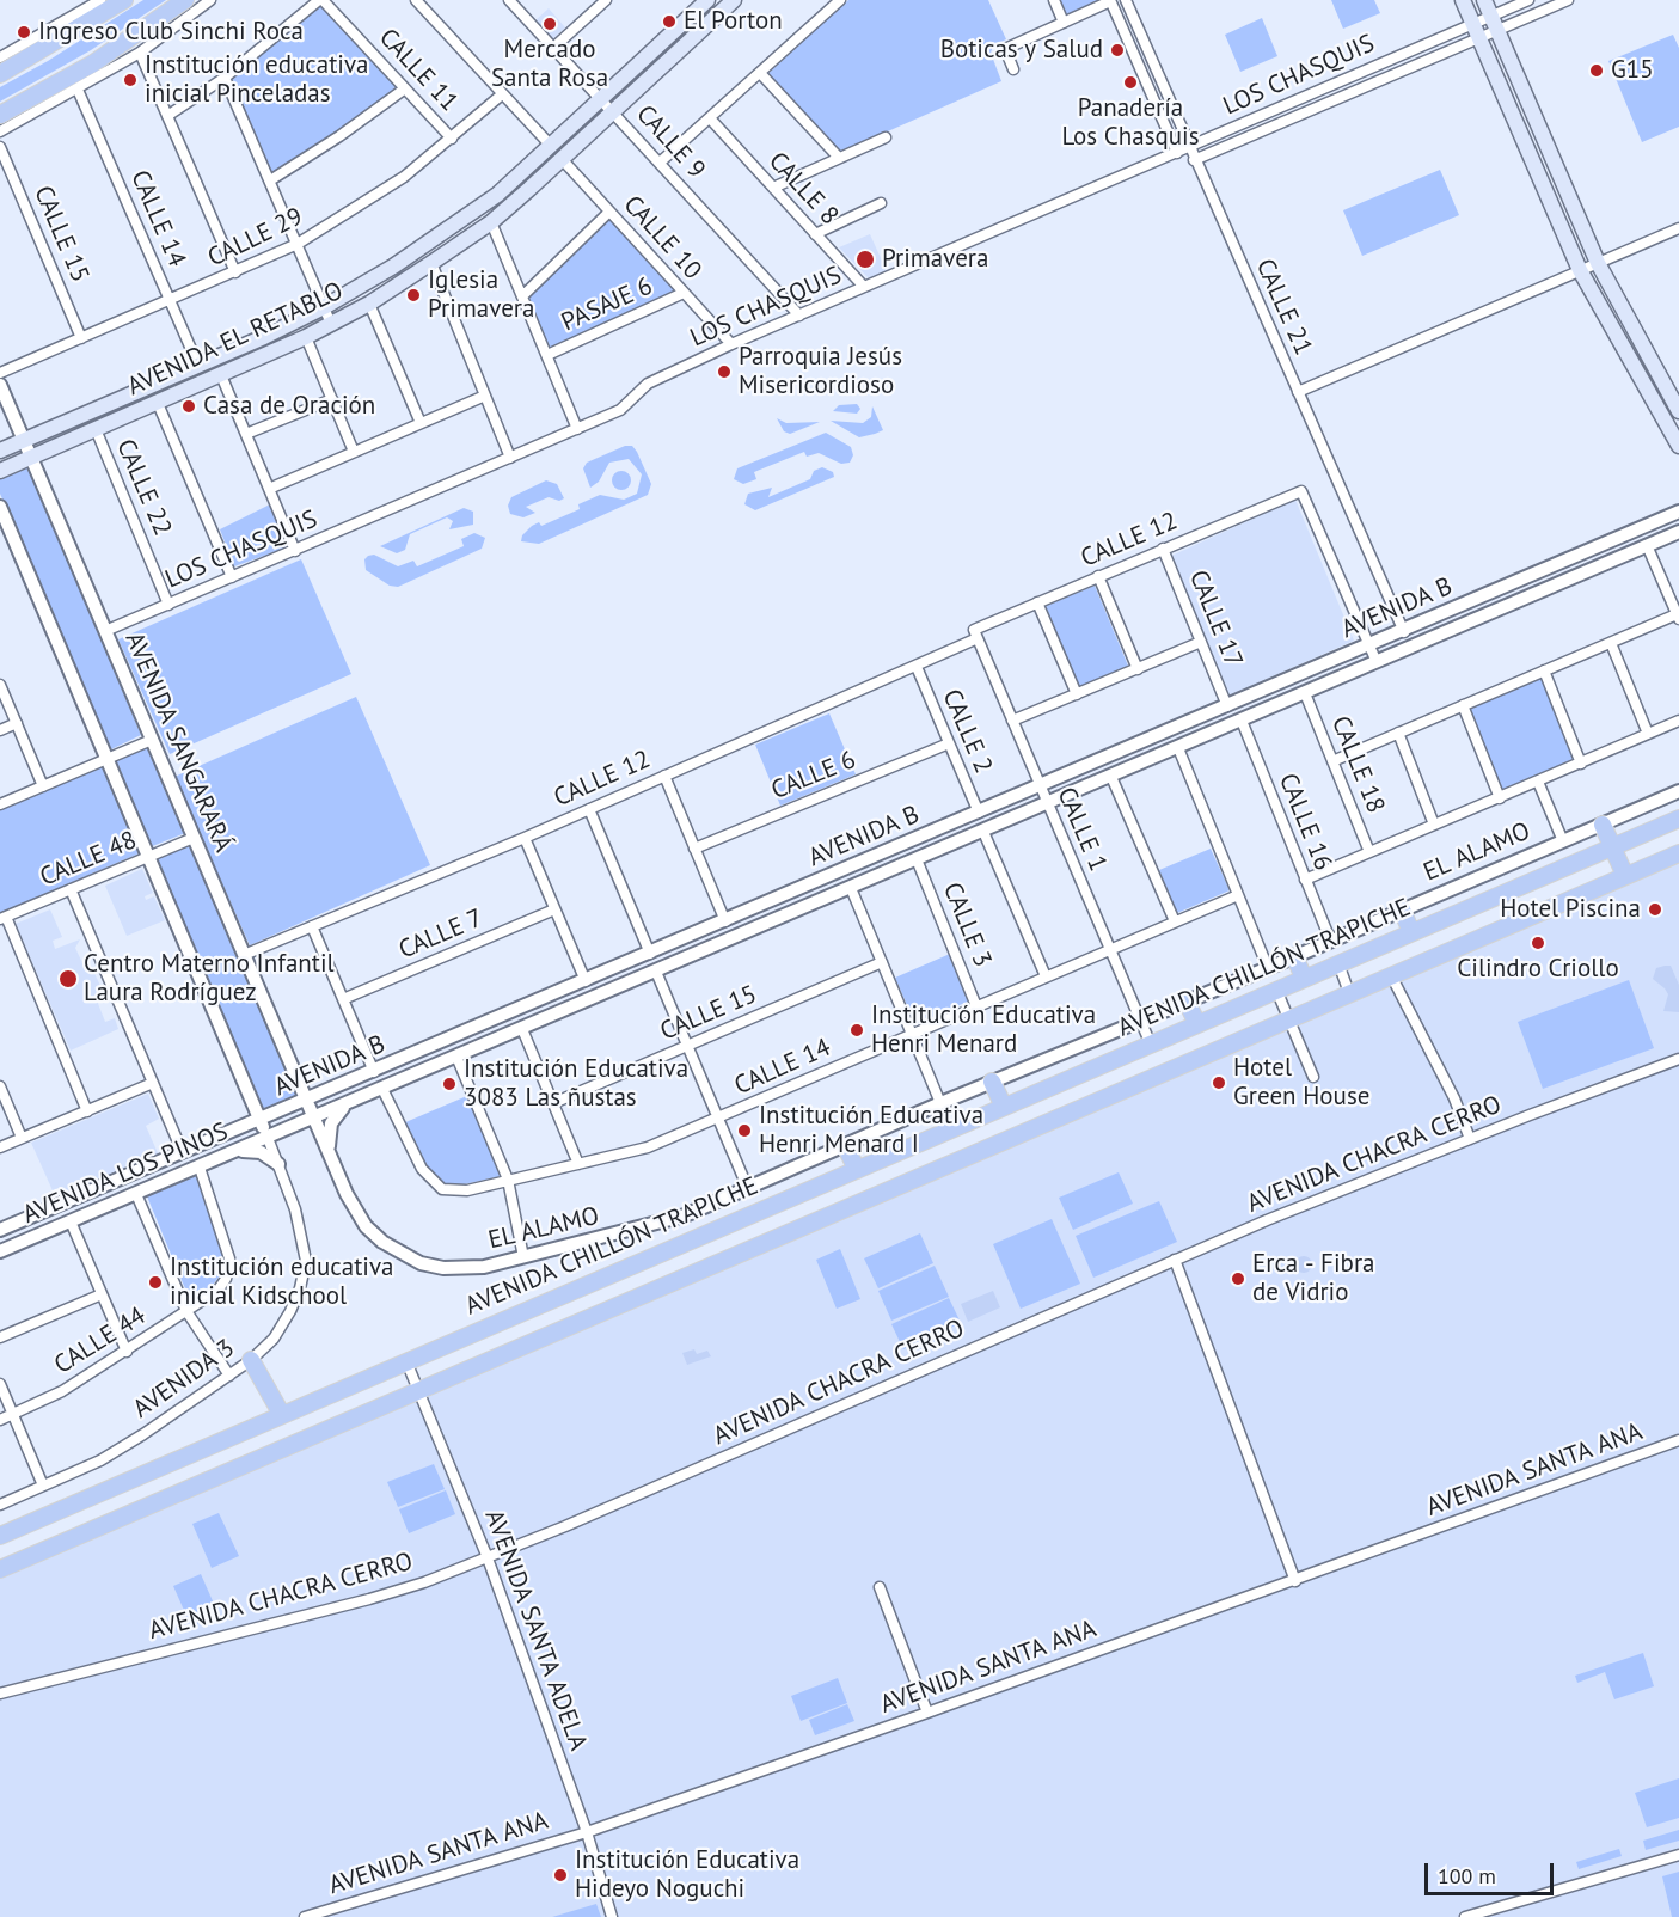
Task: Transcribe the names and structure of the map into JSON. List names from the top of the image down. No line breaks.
{"streets":{"main road":["AVENIDA EL RETABLO","AVENIDA CHILLÓN TRAPICHE"],"street":["CALLE 11","LOS CHASQUIS","CALLE 9","CALLE 8","CALLE 14","CALLE 15","CALLE 29","CALLE 10","PASAJE 6","CALLE 21","CALLE 22","CALLE 12","AVENIDA B","CALLE 17","CALLE 2","AVENIDA SANGARARÁ","CALLE 18","CALLE 6","CALLE 16","CALLE 1","EL ALAMO","CALLE 48","CALLE 3","CALLE 7","AVENIDA CHACRA CERRO","AVENIDA LOS PINOS","CALLE 44","AVENIDA 3","AVENIDA SANTA ANA","AVENIDA SANTA ADELA"]},"crossings":[["CALLE 11","CALLE 29"],["LOS CHASQUIS","CALLE 9"],["LOS CHASQUIS","CALLE 8"],["LOS CHASQUIS","CALLE 10"],["LOS CHASQUIS","CALLE 21"],["LOS CHASQUIS","CALLE 22"],["LOS CHASQUIS","AVENIDA SANGARARÁ"],["CALLE 9","AVENIDA EL RETABLO"],["CALLE 14","CALLE 29"],["CALLE 14","AVENIDA EL RETABLO"],["CALLE 14","AVENIDA B"],["CALLE 14","CALLE 1"],["CALLE 14","CALLE 3"],["CALLE 15","CALLE 29"],["CALLE 10","PASAJE 6"],["CALLE 10","AVENIDA EL RETABLO"],["CALLE 21","AVENIDA B"],["AVENIDA EL RETABLO","CALLE 22"],["AVENIDA EL RETABLO","AVENIDA SANGARARÁ"],["CALLE 12","AVENIDA B"],["CALLE 12","CALLE 17"],["CALLE 12","CALLE 2"],["CALLE 12","AVENIDA SANGARARÁ"],["CALLE 12","CALLE 1"],["AVENIDA B","CALLE 17"],["AVENIDA B","CALLE 2"],["AVENIDA B","AVENIDA SANGARARÁ"],["AVENIDA B","CALLE 18"],["AVENIDA B","CALLE 16"],["AVENIDA B","CALLE 1"],["AVENIDA B","EL ALAMO"],["AVENIDA B","CALLE 3"],["AVENIDA B","AVENIDA LOS PINOS"],["AVENIDA B","AVENIDA 3"],["CALLE 2","CALLE 6"],["AVENIDA SANGARARÁ","EL ALAMO"],["AVENIDA SANGARARÁ","CALLE 48"],["CALLE 16","EL ALAMO"],["CALLE 1","EL ALAMO"],["CALLE 1","AVENIDA CHILLÓN TRAPICHE"],["AVENIDA CHILLÓN TRAPICHE","AVENIDA SANTA ADELA"],["AVENIDA CHACRA CERRO","AVENIDA SANTA ADELA"],["AVENIDA LOS PINOS","CALLE 44"],["AVENIDA LOS PINOS","AVENIDA 3"],["AVENIDA SANTA ANA","AVENIDA SANTA ADELA"]],"places":["El Porton","Mercado Santa Rosa","Ingreso Club Sinchi Roca","Boticas y Salud","G15","Institución educativa inicial Pinceladas","Panadería Los Chasquis","Primavera","Iglesia Primavera","Parroquia Jesús Misericordioso","Casa de Oración","Hotel Piscina","Cilindro Criollo","Centro Materno Infantil Laura Rodríguez","Institución Educativa Henri Menard","Hotel Green House","Institución Educativa 3083 Las ñustas","Institución Educativa Henri Menard I","Erca - Fibra de Vidrio","Institución educativa inicial Kidschool","Institución Educativa Hideyo Noguchi"],"scale_bar":"100 m"}
